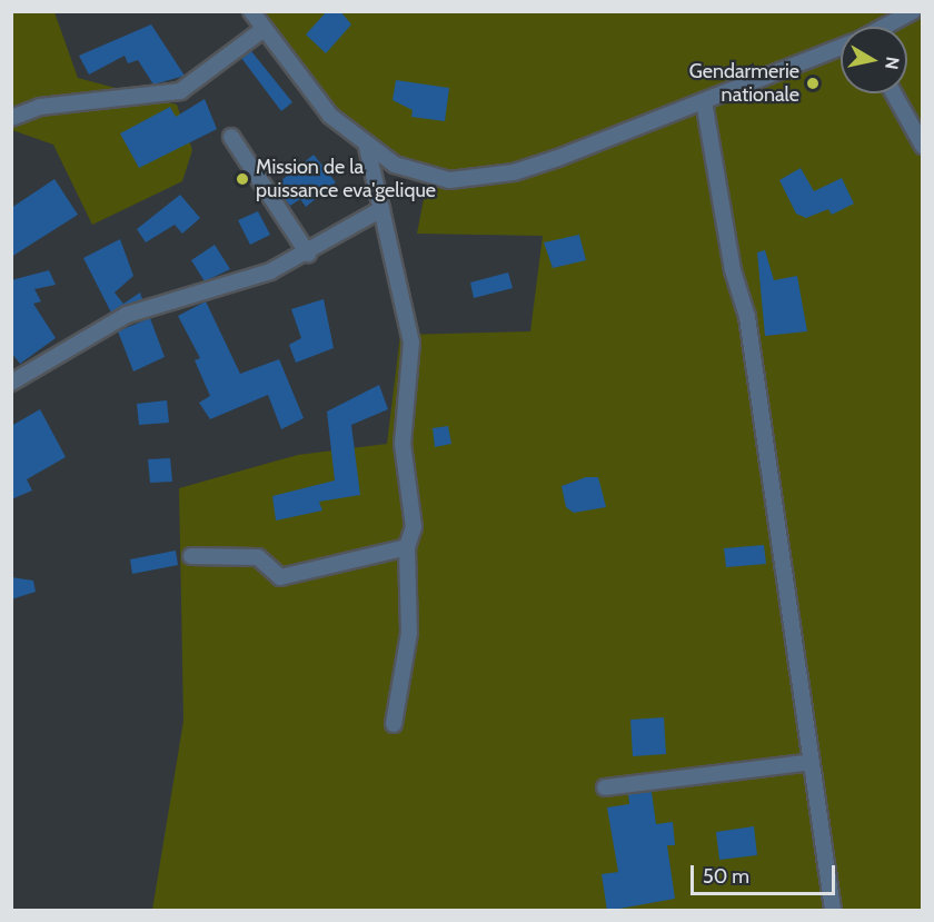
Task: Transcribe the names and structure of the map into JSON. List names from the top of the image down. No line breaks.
{"places":["Gendarmerie nationale","Mission de la puissance eva'gelique"],"scale_bar":"50 m","north":"right"}
